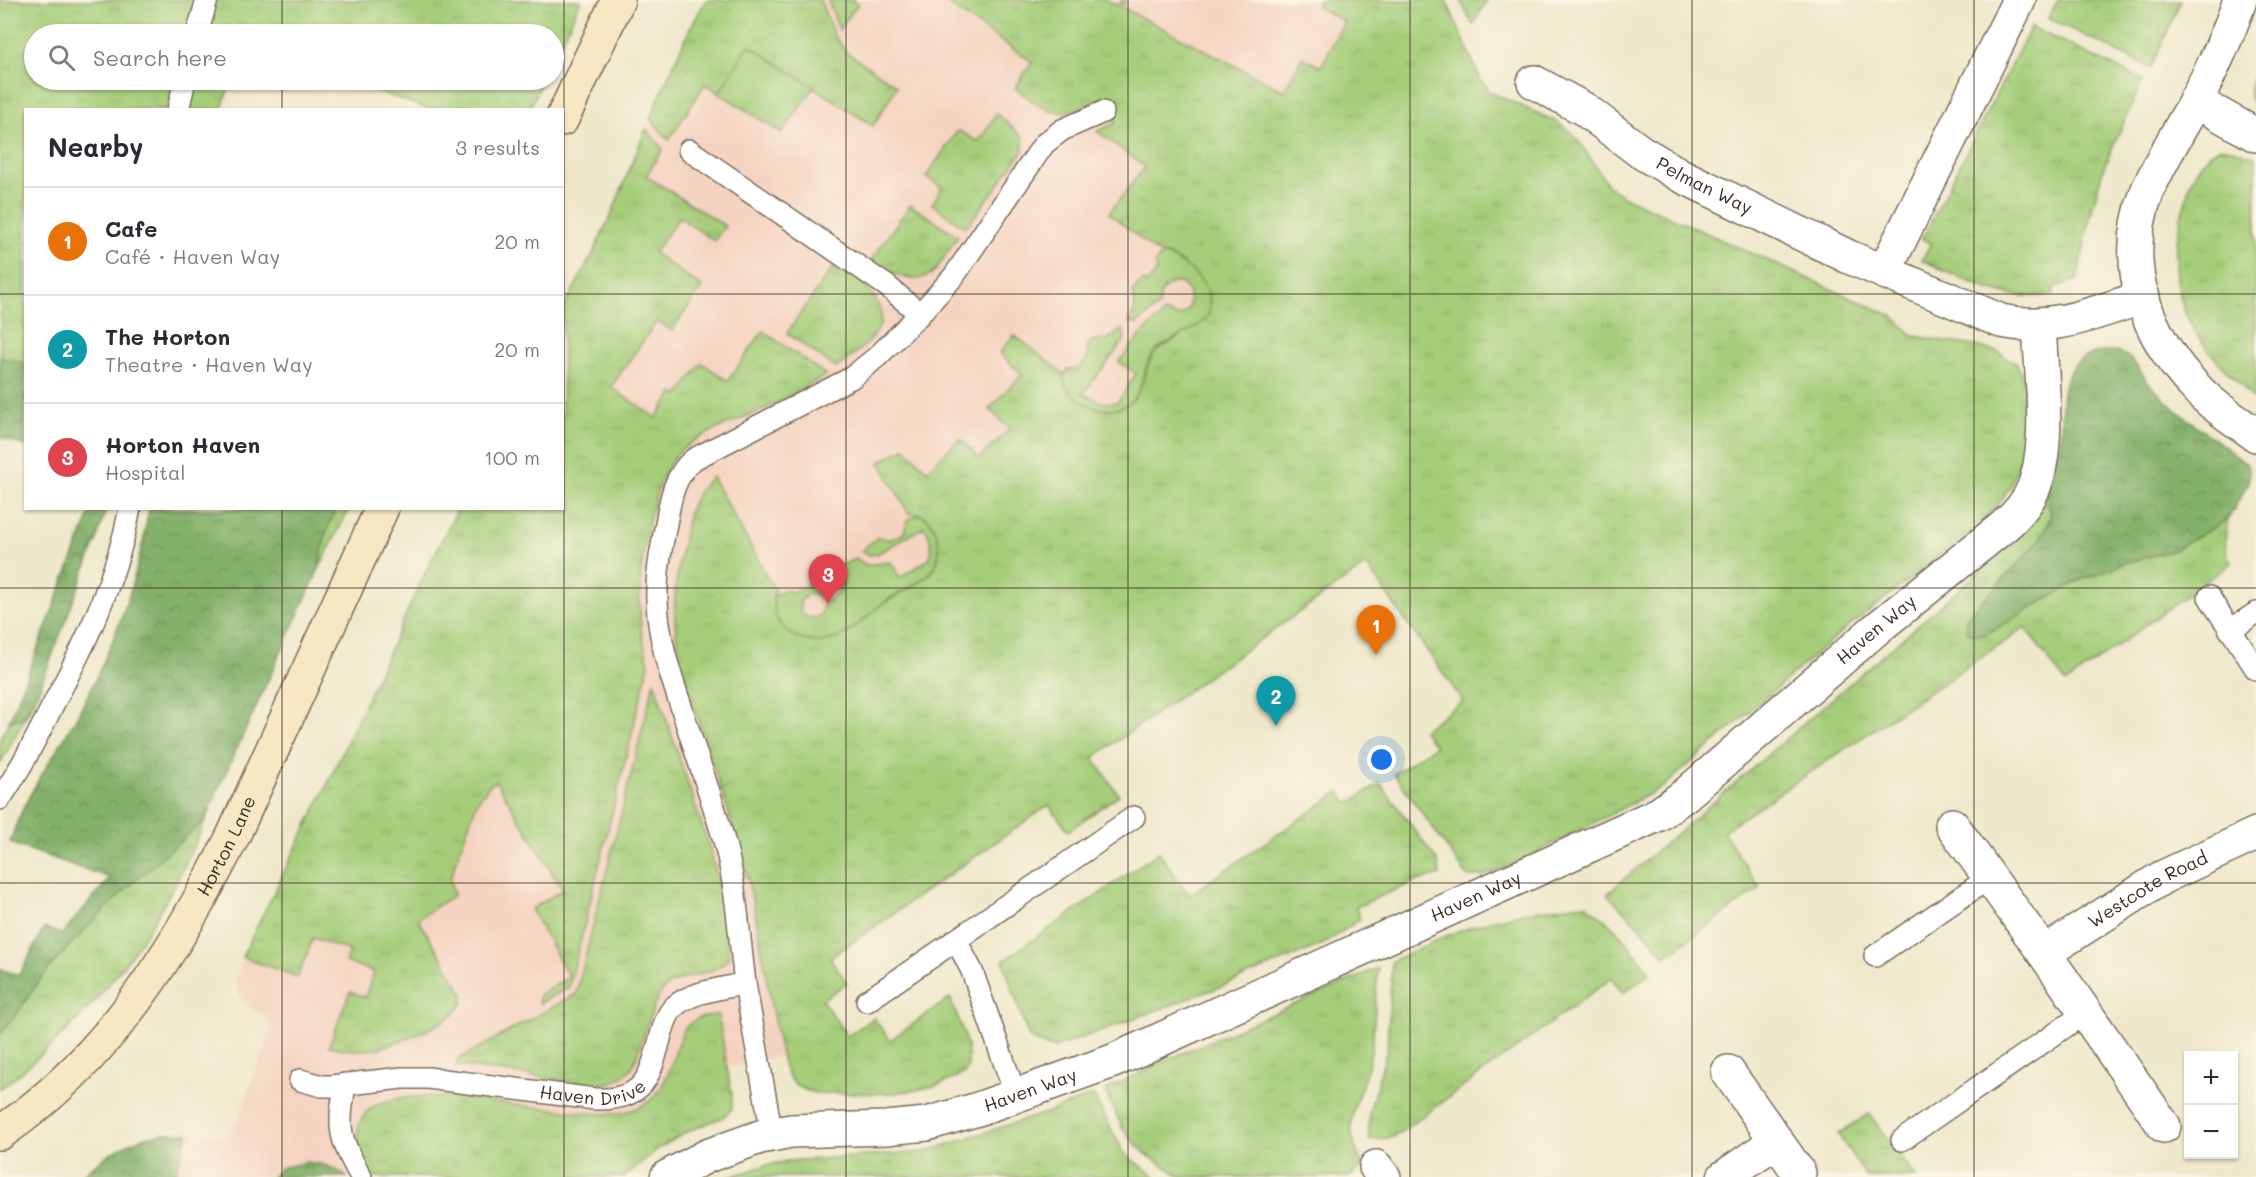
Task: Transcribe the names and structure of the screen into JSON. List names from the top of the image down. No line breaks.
{"streets":{"street":["Pelman Way","Haven Way","Horton Lane","Westcote Road"],"lane":["Haven Drive"]},"crossings":[["Pelman Way","Haven Way"]],"page":{"search":"Search here","heading":["Nearby","3 results"],"list":[{"mark":"1","name":"Cafe","note":"Café · Haven Way","value":"20 m"},{"mark":"2","name":"The Horton","note":"Theatre · Haven Way","value":"20 m"},{"mark":"3","name":"Horton Haven","note":"Hospital","value":"100 m"}],"pins":["3","1","2"],"map_buttons":["+","−"]}}
